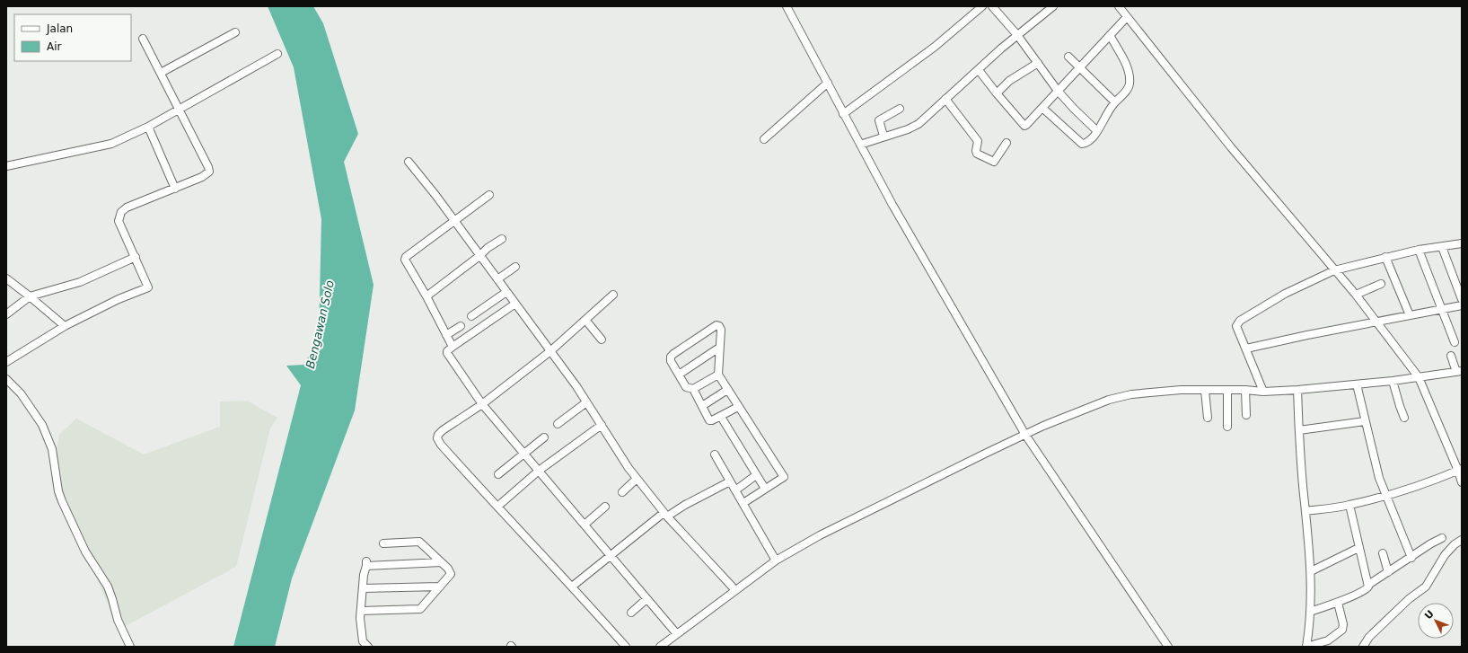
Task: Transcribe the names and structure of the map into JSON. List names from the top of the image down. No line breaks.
{"water":["Bengawan Solo"],"legend":["Jalan","Air"],"north":"top left"}
